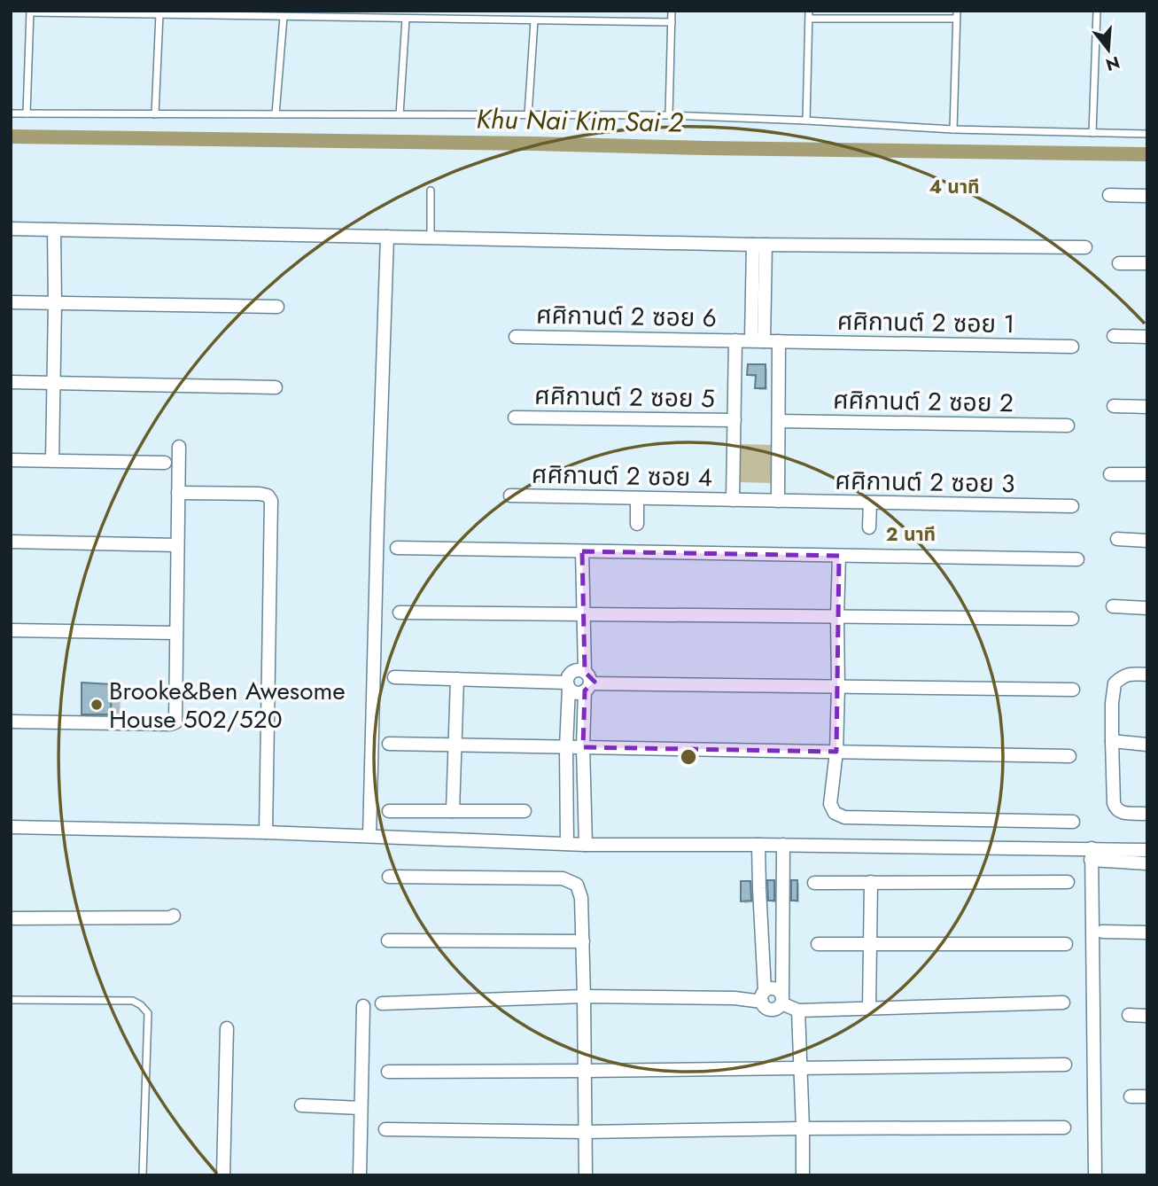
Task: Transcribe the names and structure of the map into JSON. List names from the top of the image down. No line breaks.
{"streets":{"street":["ศศิกานต์ 2 ซอย 6","ศศิกานต์ 2 ซอย 1","ศศิกานต์ 2 ซอย 5","ศศิกานต์ 2 ซอย 2","ศศิกานต์ 2 ซอย 4","ศศิกานต์ 2 ซอย 3"]},"crossings":[["ศศิกานต์ 2 ซอย 6","ศศิกานต์ 2 ซอย 1"],["ศศิกานต์ 2 ซอย 4","ศศิกานต์ 2 ซอย 3"]],"water":["Khu Nai Kim Sai 2"],"places":["Brooke&Ben Awesome House 502/520"],"north":"bottom","rings":["4 นาที","2 นาที"]}
